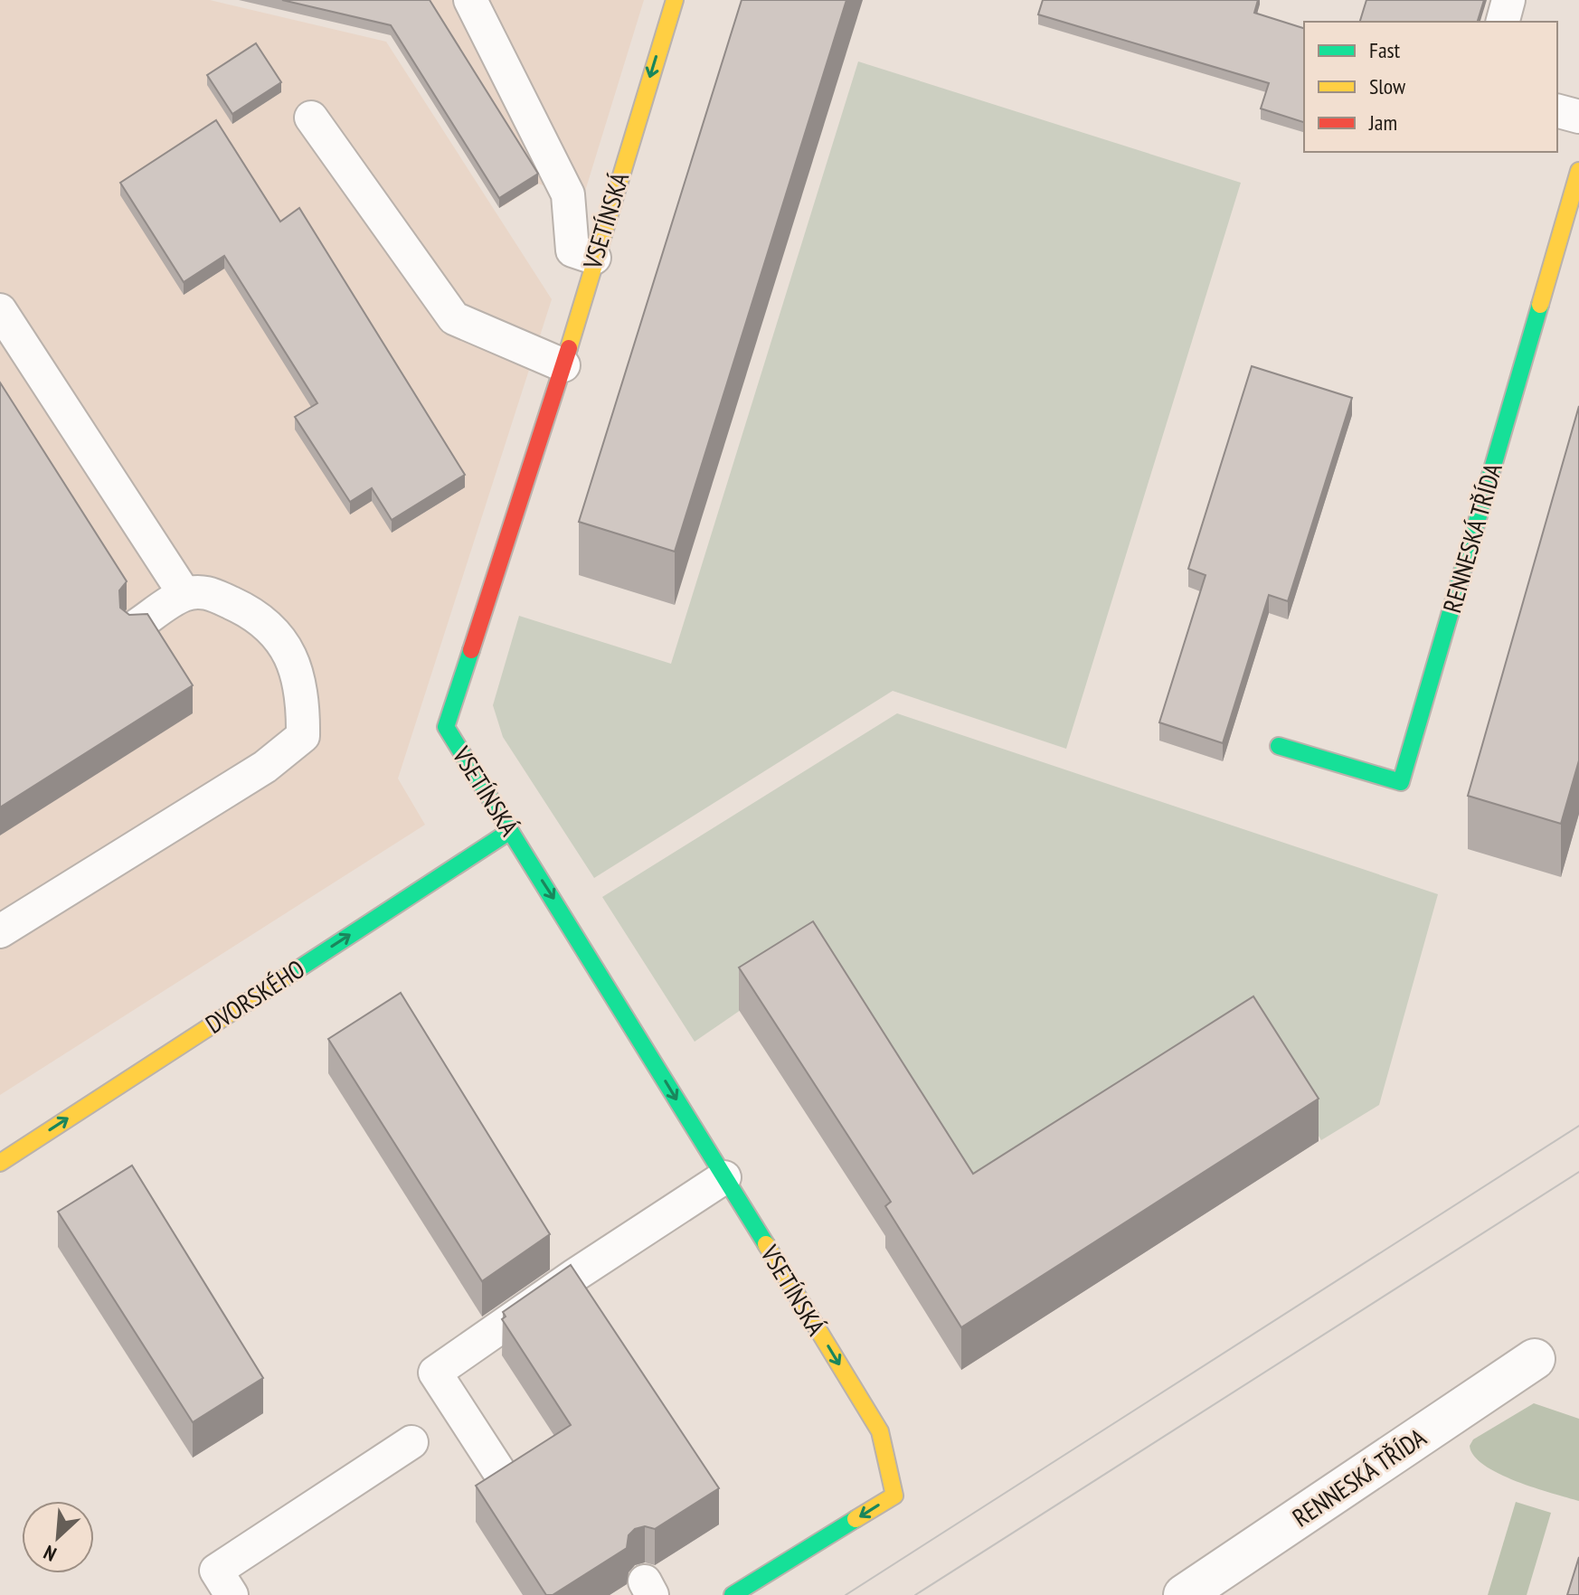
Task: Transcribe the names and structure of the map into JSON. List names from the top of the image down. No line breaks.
{"streets":{"street":["VSETÍNSKÁ","RENNESKÁ TŘÍDA","DVORSKÉHO"]},"crossings":[["VSETÍNSKÁ","DVORSKÉHO"]],"one_way":["VSETÍNSKÁ","DVORSKÉHO"],"legend":["Fast","Slow","Jam"],"north":"bottom left"}
